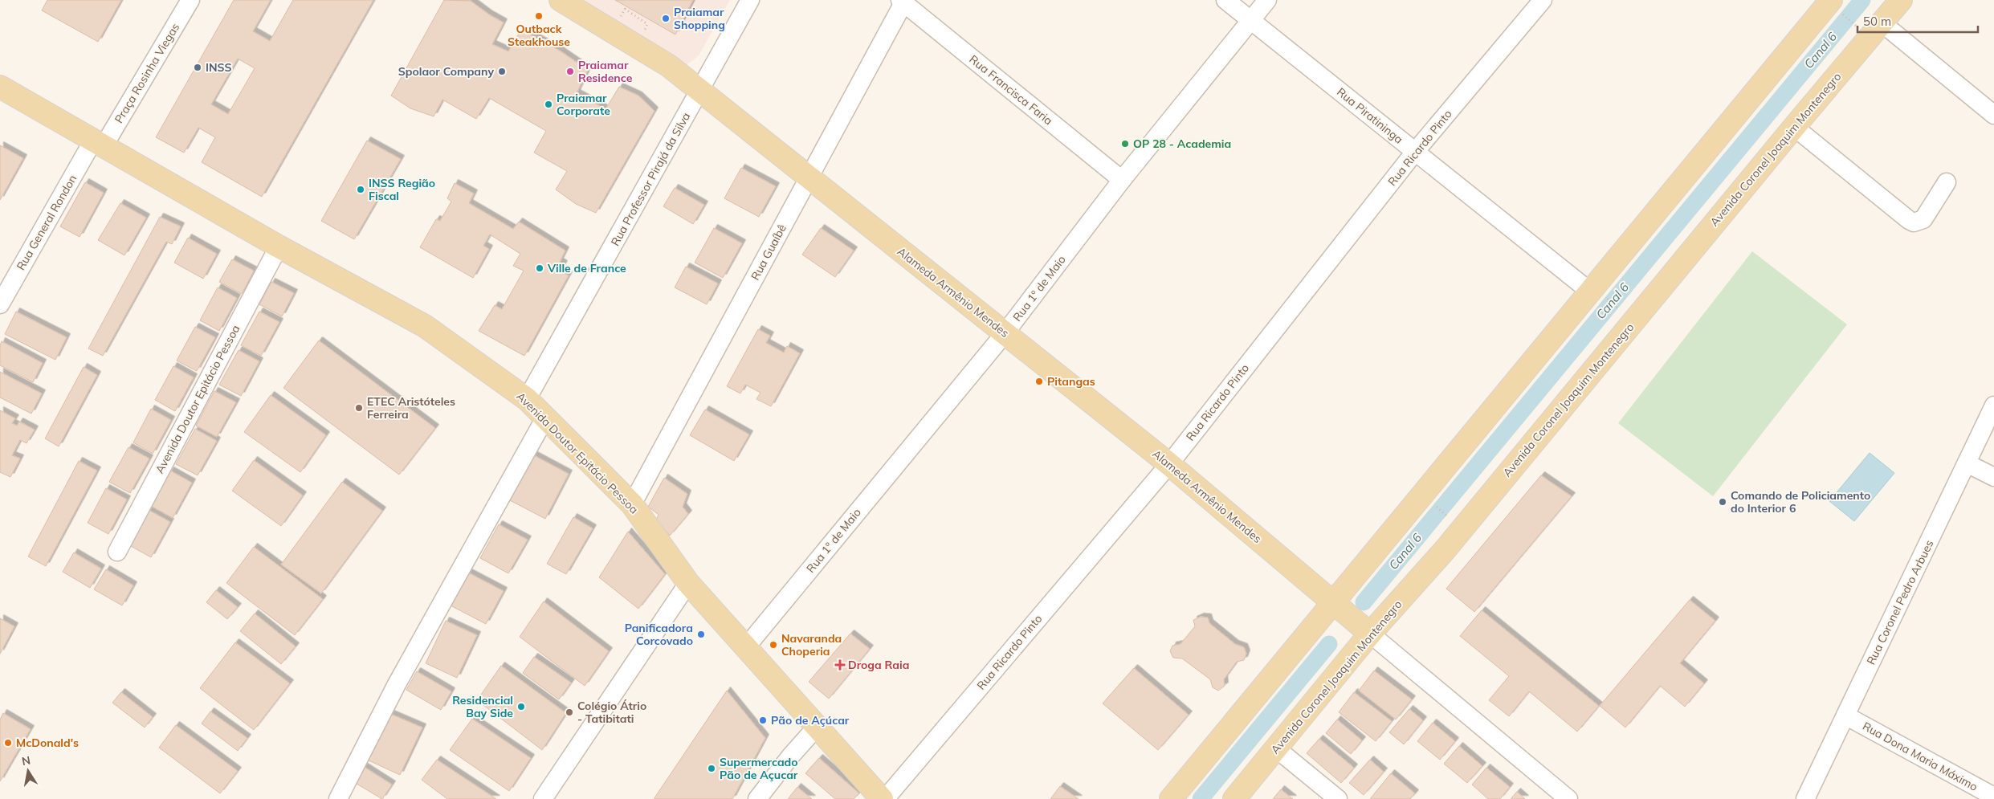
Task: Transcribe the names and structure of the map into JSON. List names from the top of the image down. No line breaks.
{"streets":{"main road":["Avenida Coronel Joaquim Montenegro","Alameda Armênio Mendes","Avenida Doutor Epitácio Pessoa"],"street":["Praça Rosinha Viegas","Rua Francisca Faria","Rua Piratininga","Rua Ricardo Pinto","Rua Professor Pirajá da Silva","Rua General Rondon","Rua Guaíbê","Rua 1º de Maio","Rua Coronel Pedro Arbues","Rua Dona Maria Máximo"]},"crossings":[["Praça Rosinha Viegas","Rua General Rondon"],["Praça Rosinha Viegas","Avenida Doutor Epitácio Pessoa"],["Rua Francisca Faria","Rua Guaíbê"],["Rua Francisca Faria","Rua 1º de Maio"],["Rua Piratininga","Rua Ricardo Pinto"],["Rua Piratininga","Rua 1º de Maio"],["Rua Ricardo Pinto","Alameda Armênio Mendes"],["Avenida Coronel Joaquim Montenegro","Alameda Armênio Mendes"],["Rua Professor Pirajá da Silva","Alameda Armênio Mendes"],["Rua Professor Pirajá da Silva","Avenida Doutor Epitácio Pessoa"],["Rua General Rondon","Avenida Doutor Epitácio Pessoa"],["Rua Guaíbê","Alameda Armênio Mendes"],["Rua Guaíbê","Avenida Doutor Epitácio Pessoa"],["Rua 1º de Maio","Alameda Armênio Mendes"],["Rua 1º de Maio","Avenida Doutor Epitácio Pessoa"],["Rua Coronel Pedro Arbues","Rua Dona Maria Máximo"]],"water":["Canal 6"],"places":{"other":["Outback Steakhouse","Praiamar Shopping","INSS","Spolaor Company","Praiamar Residence","Praiamar Corporate","OP 28 - Academia","INSS Região Fiscal","Ville de France","Pitangas","ETEC Aristóteles Ferreira","Comando de Policiamento do Interior 6","Panificadora Corcovado","Navaranda Choperia","Residencial Bay Side","Colégio Átrio - Tatibitati","Pão de Açúcar","McDonald's","Supermercado Pão de Açucar"],"health":["Droga Raia"]},"scale_bar":"50 m","north":"top"}
